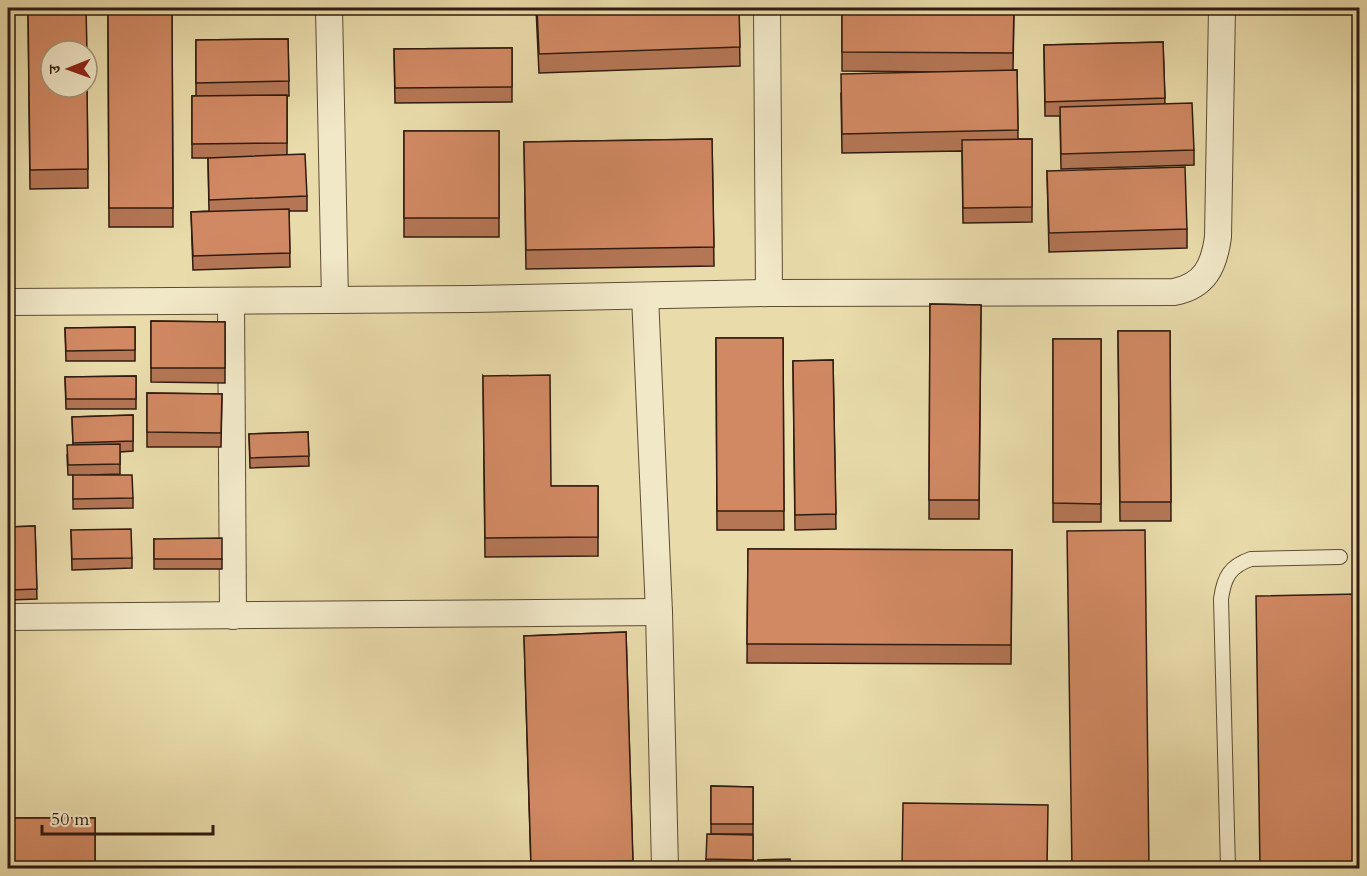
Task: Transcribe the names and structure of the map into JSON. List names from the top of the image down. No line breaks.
{"scale_bar":"50 m","north":"left"}
